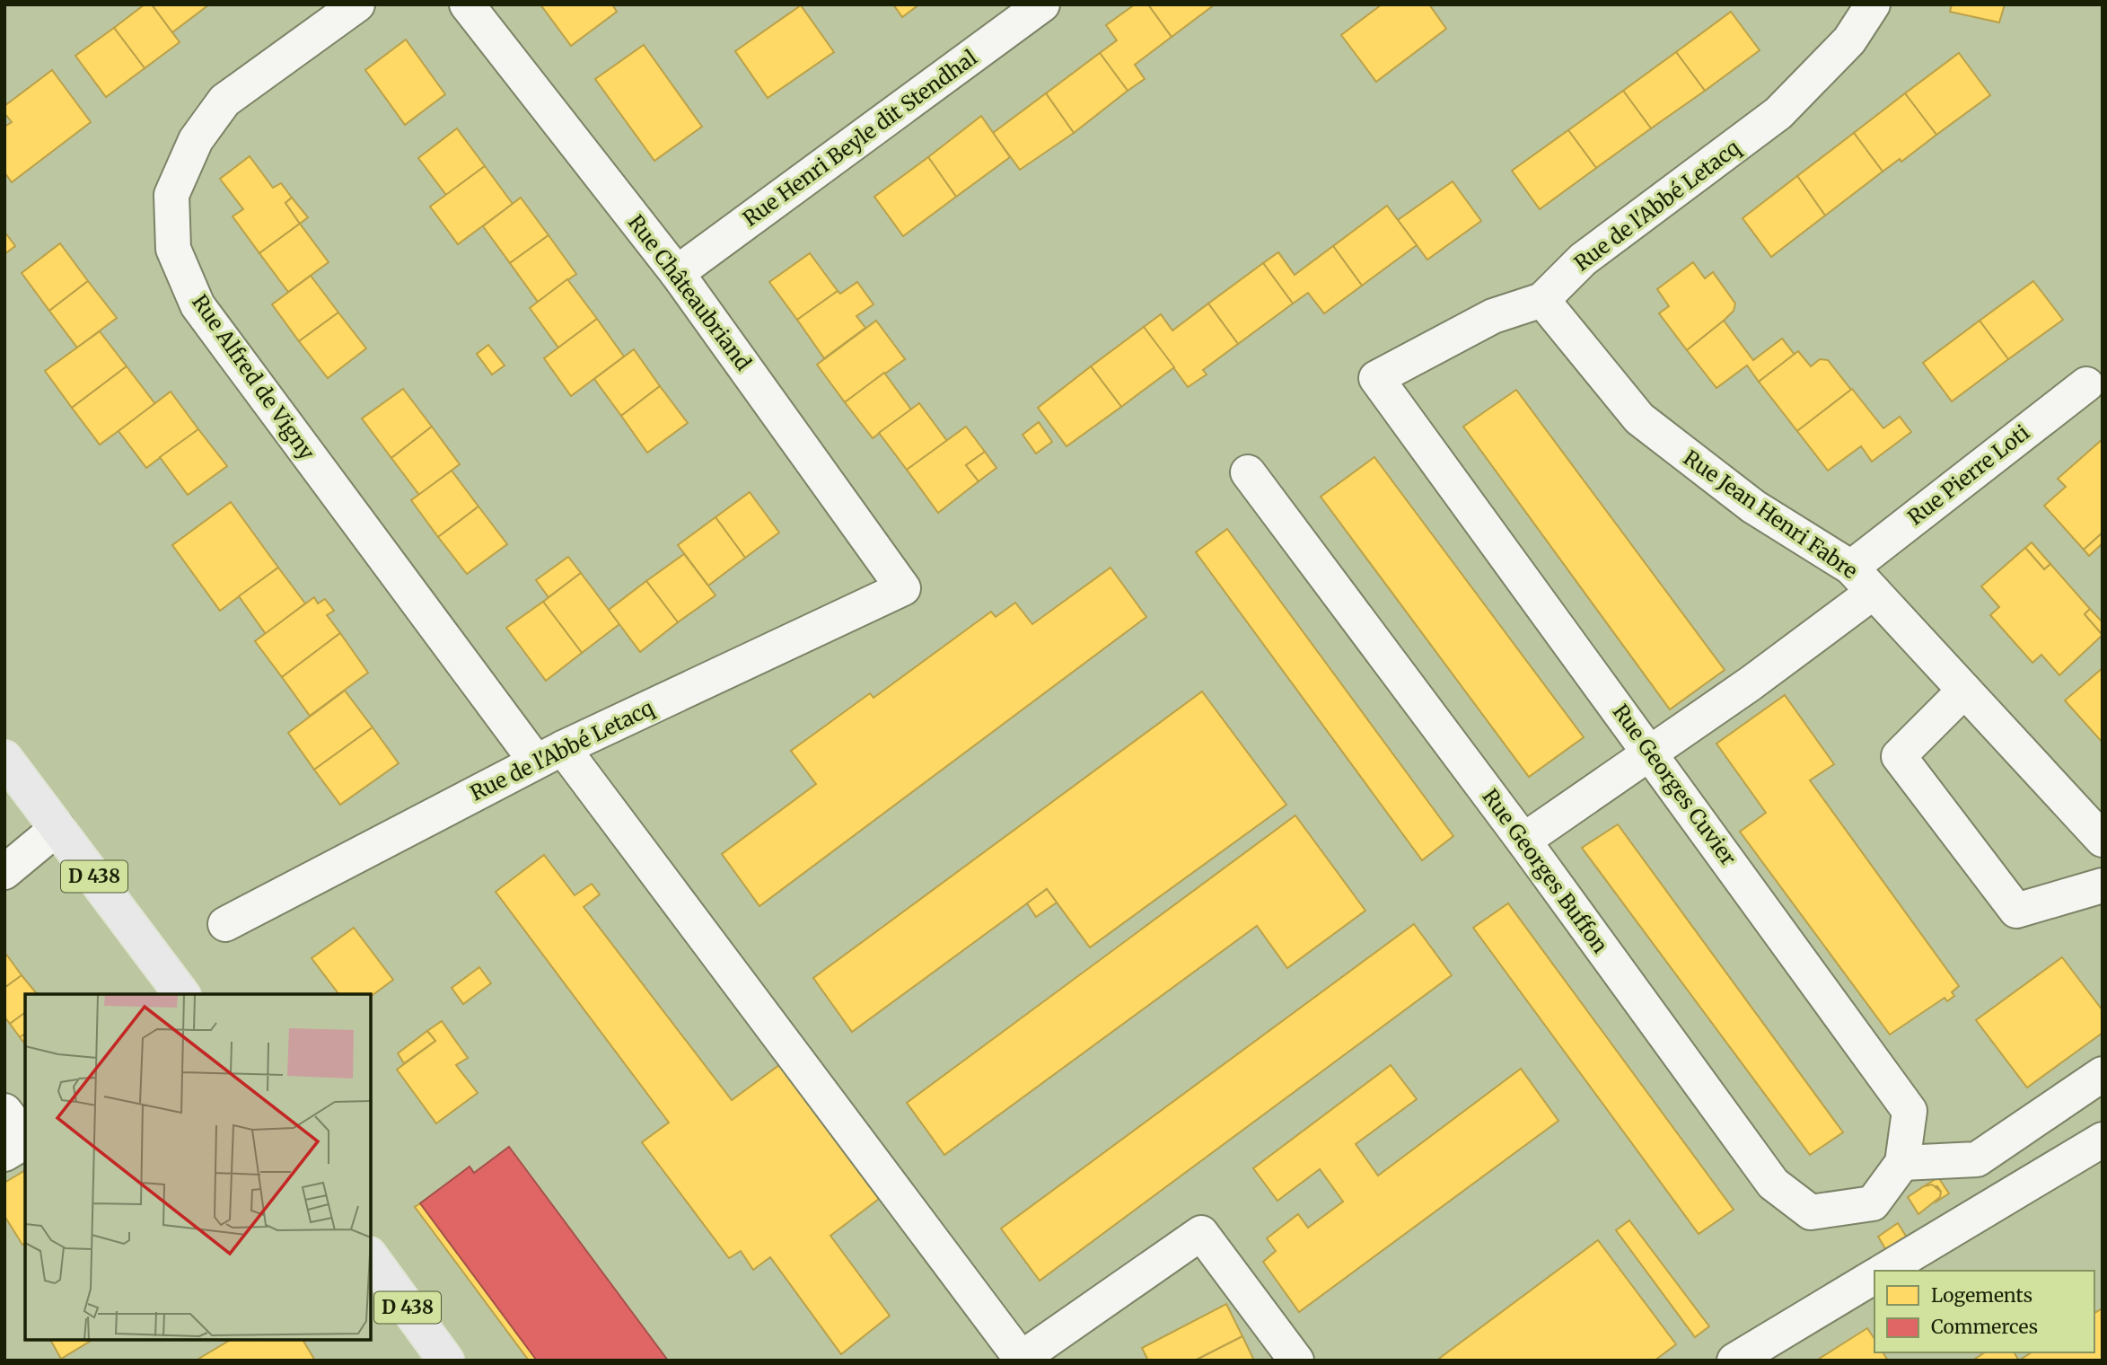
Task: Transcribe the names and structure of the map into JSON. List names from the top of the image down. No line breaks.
{"streets":{"main road":["D 438"],"street":["Rue Henri Beyle dit Stendhal","Rue de l'Abbé Letacq","Rue Châteaubriand","Rue Alfred de Vigny","Rue Pierre Loti","Rue Jean Henri Fabre","Rue Georges Cuvier","Rue Georges Buffon"]},"crossings":[["Rue Henri Beyle dit Stendhal","Rue Châteaubriand"],["Rue de l'Abbé Letacq","Rue Châteaubriand"],["Rue de l'Abbé Letacq","Rue Alfred de Vigny"],["Rue de l'Abbé Letacq","Rue Jean Henri Fabre"],["Rue de l'Abbé Letacq","Rue Georges Cuvier"],["Rue Pierre Loti","Rue Jean Henri Fabre"],["Rue Pierre Loti","Rue Georges Cuvier"],["Rue Pierre Loti","Rue Georges Buffon"],["Rue Georges Cuvier","Rue Georges Buffon"]],"legend":["Logements","Commerces"]}
